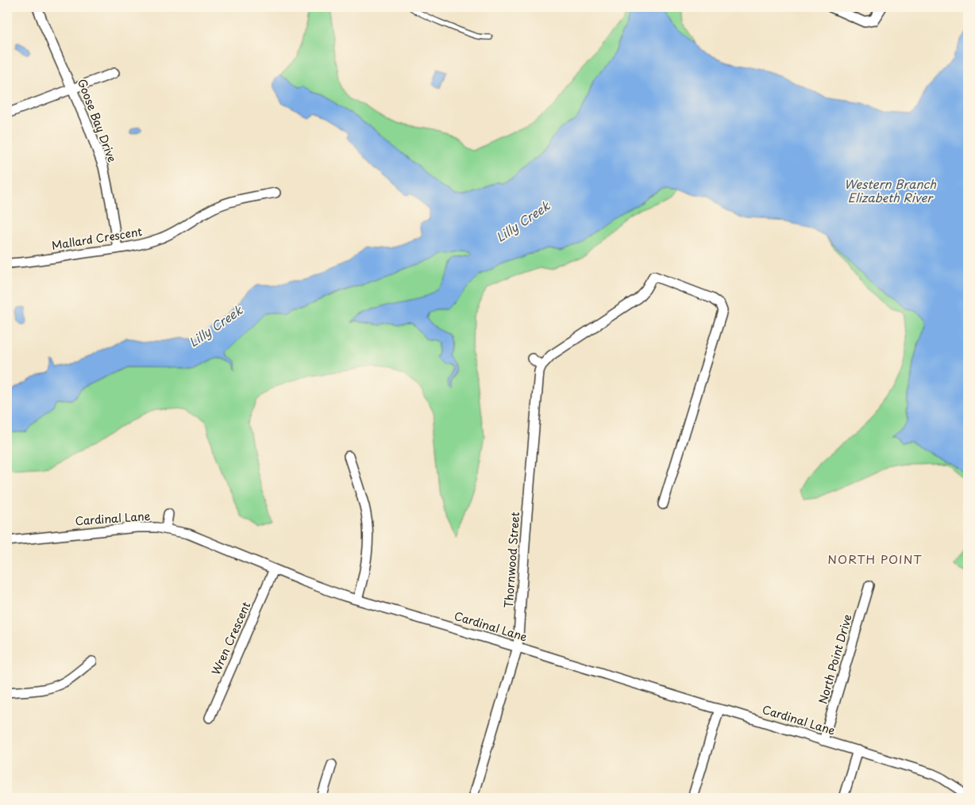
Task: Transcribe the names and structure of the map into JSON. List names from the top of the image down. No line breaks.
{"streets":{"street":["Goose Bay Drive","Mallard Crescent","Cardinal Lane","Thornwood Street","Wren Crescent","North Point Drive"]},"crossings":[["Goose Bay Drive","Mallard Crescent"],["Cardinal Lane","Thornwood Street"],["Cardinal Lane","Wren Crescent"],["Cardinal Lane","North Point Drive"]],"districts":["NORTH POINT"],"water":["Western Branch Elizabeth River","Lilly Creek"]}
